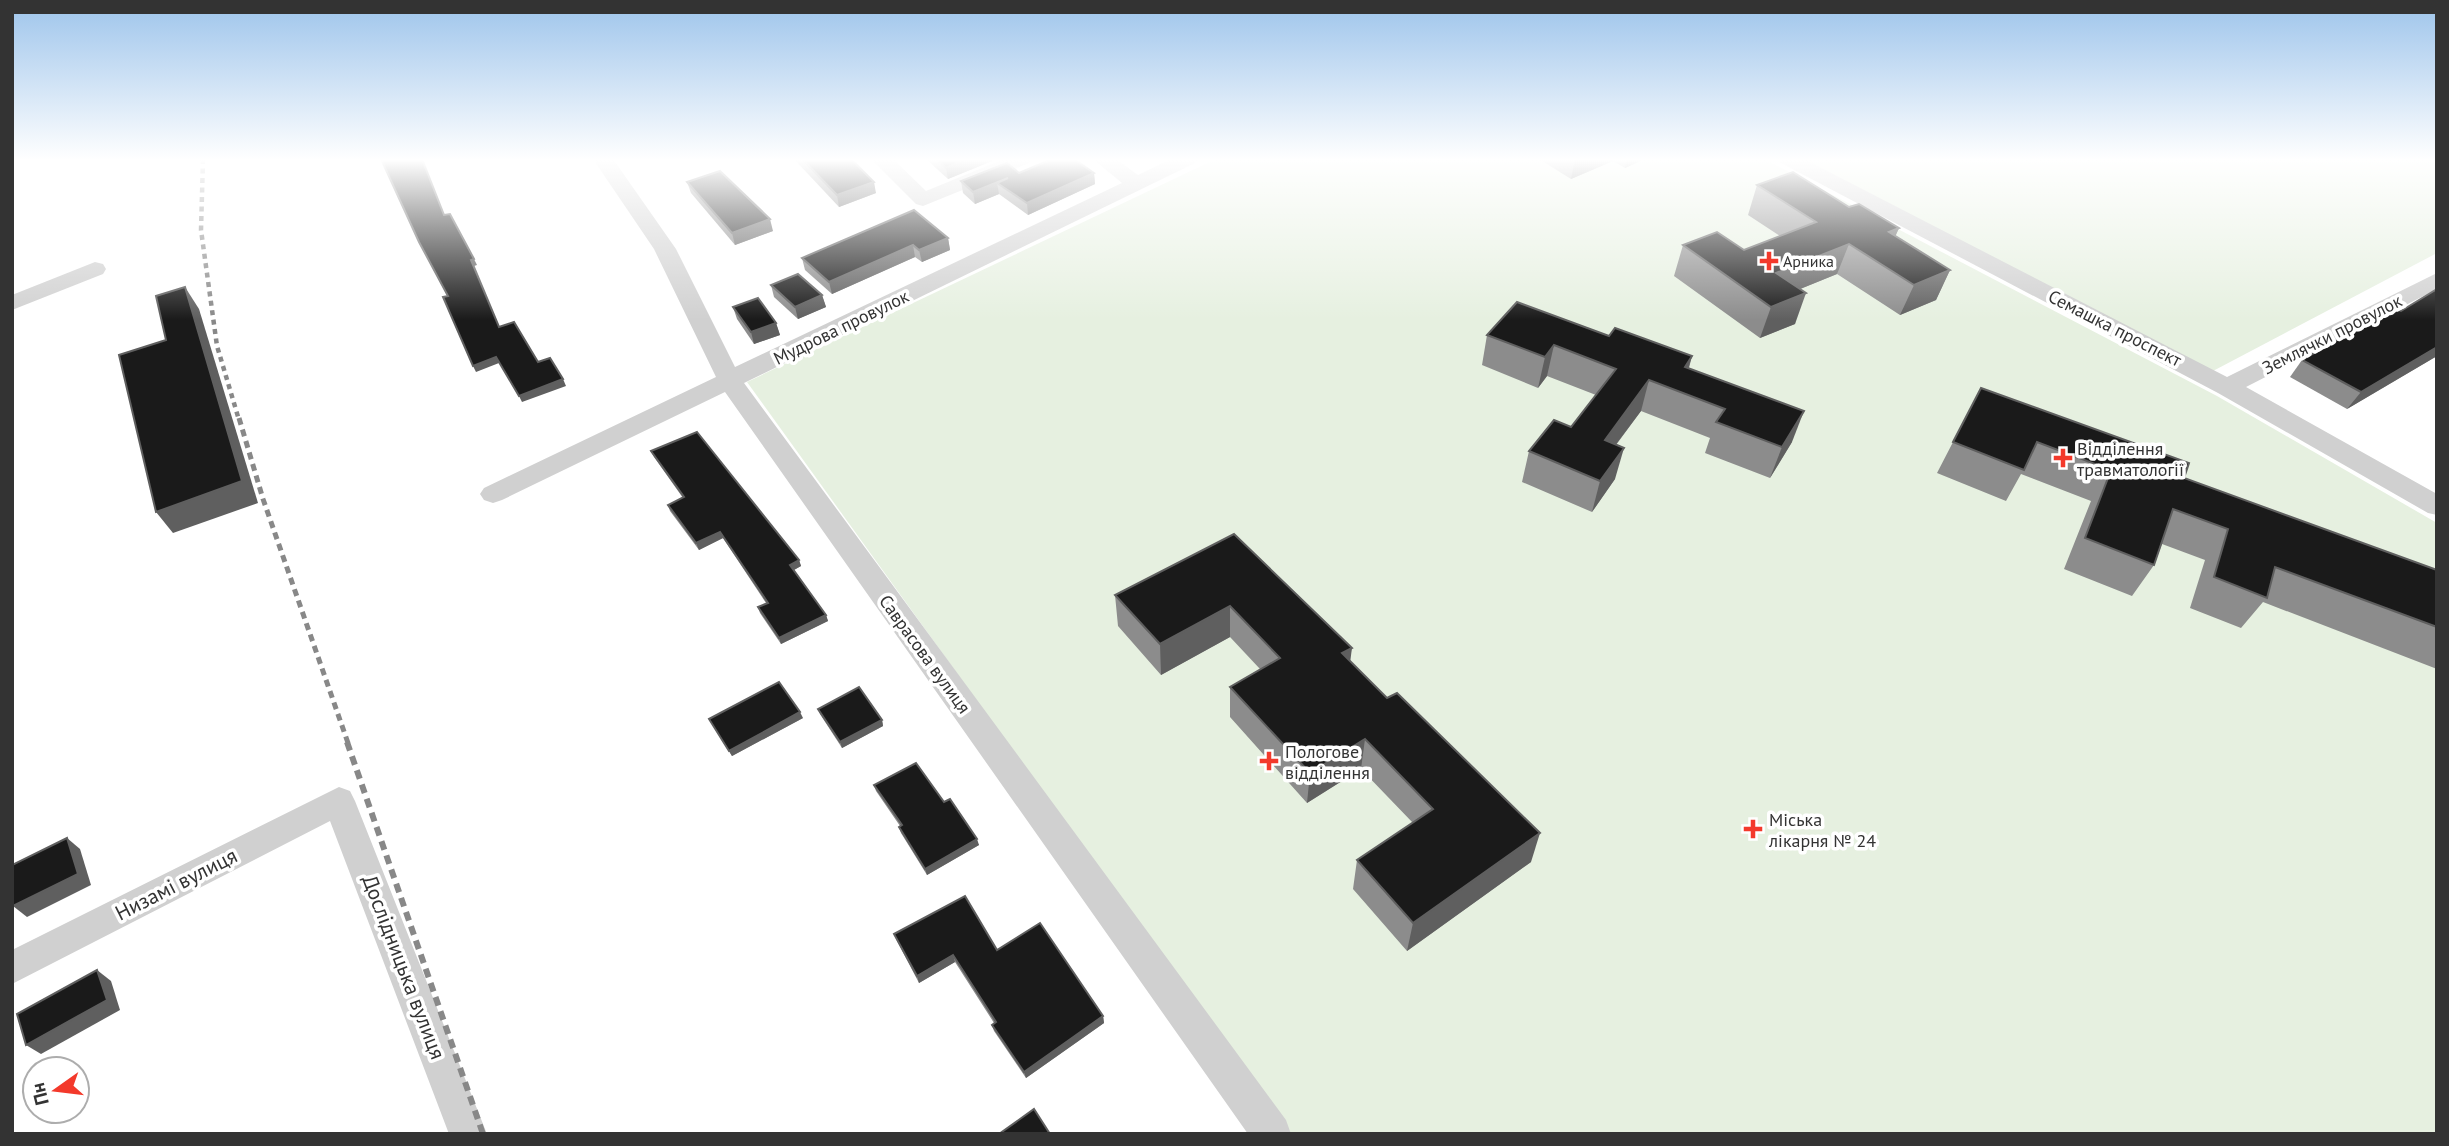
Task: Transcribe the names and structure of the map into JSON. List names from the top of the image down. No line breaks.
{"streets":{"street":["Мудрова провулок","Семашка проспект","Землячки провулок","Саврасова вулиця","Низамі вулиця","Дослідницька вулиця"]},"crossings":[["Мудрова провулок","Саврасова вулиця"],["Семашка проспект","Землячки провулок"],["Низамі вулиця","Дослідницька вулиця"]],"places":{"health":["Арника","Відділення травматології","Пологове відділення","Міська лікарня № 24"]},"north":"left"}
